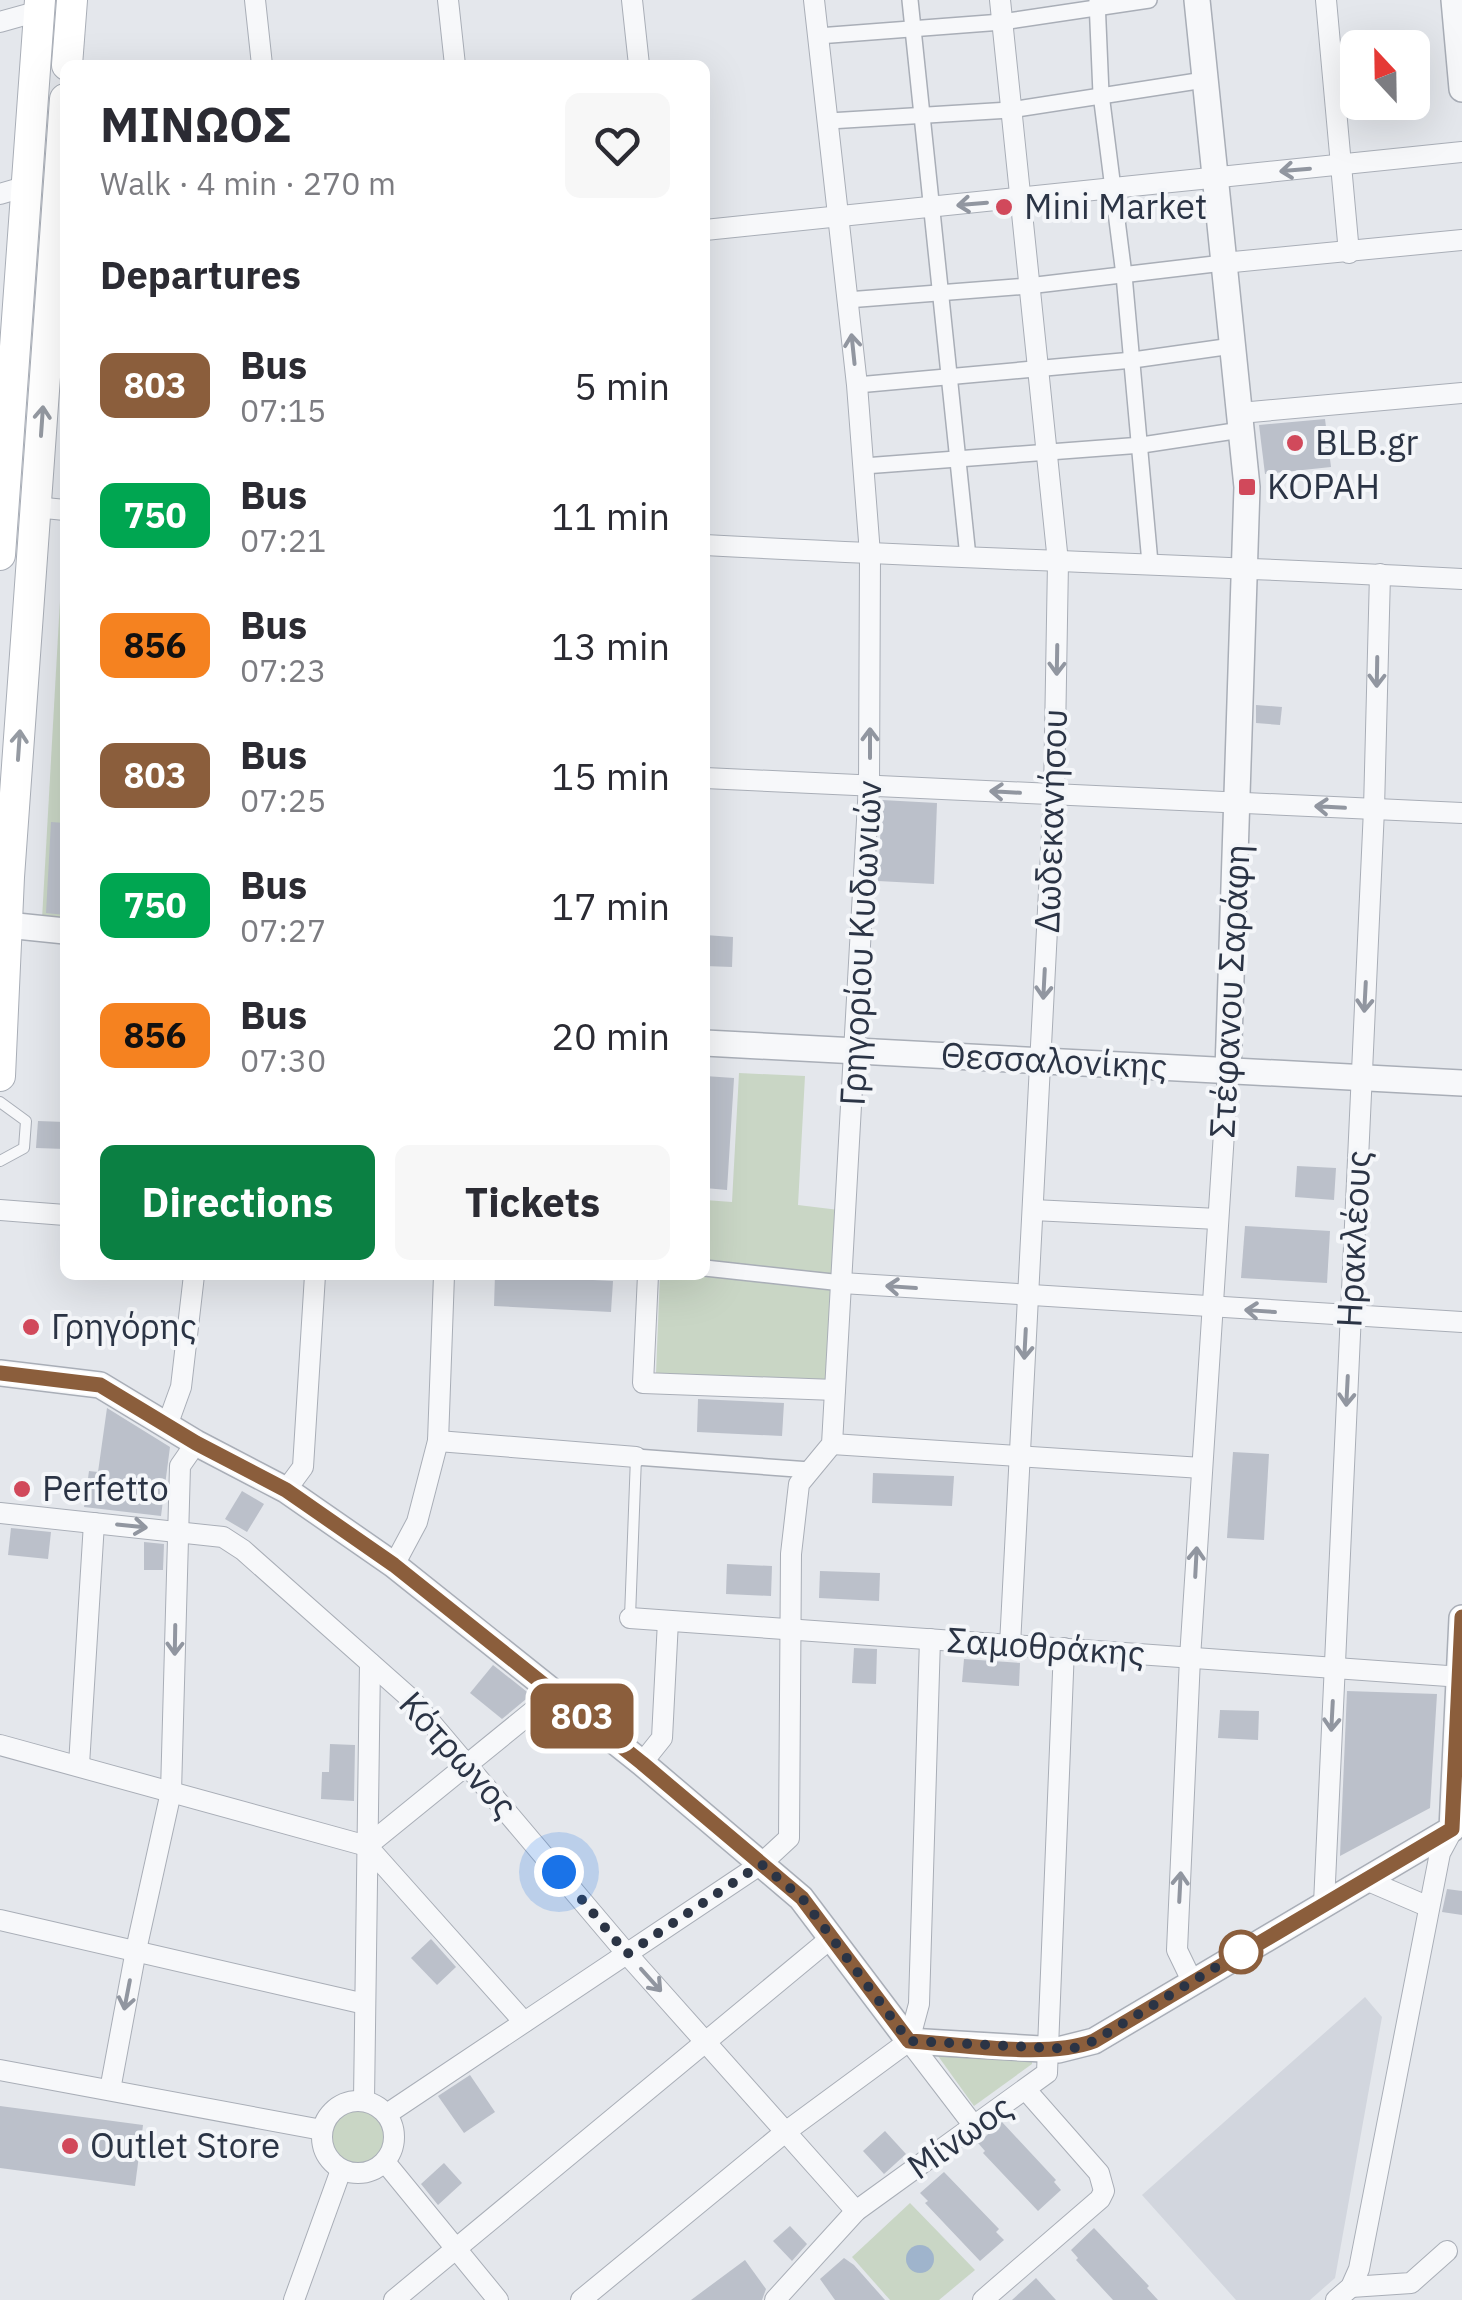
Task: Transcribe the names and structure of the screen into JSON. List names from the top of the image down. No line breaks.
{"streets":{"street":["Δωδεκανήσου","Γρηγορίου Κυδωνιών","Στέφανου Σαράφη","Θεσσαλονίκης","Ηρακλέους","Σαμοθράκης","Κότρωνος","Μίνωος"]},"crossings":[["Δωδεκανήσου","Θεσσαλονίκης"],["Δωδεκανήσου","Σαμοθράκης"],["Γρηγορίου Κυδωνιών","Θεσσαλονίκης"],["Στέφανου Σαράφη","Θεσσαλονίκης"],["Στέφανου Σαράφη","Σαμοθράκης"],["Θεσσαλονίκης","Ηρακλέους"],["Ηρακλέους","Σαμοθράκης"],["Κότρωνος","Μίνωος"]],"one_way":["Δωδεκανήσου","Ηρακλέους"],"places":{"other":["Mini Market","BLB.gr","Γρηγόρης","Perfetto","Outlet Store"],"transit":["ΚΟΡΑΗ"]},"lines":["bus line 803"],"north":"top","page":{"on_map":"803","heading":[["ΜΙΝΩΟΣ","Walk · 4 min · 270 m"],"Departures"],"list":[{"mark":"803","name":"Bus","note":"07:15","value":"5 min"},{"mark":"750","name":"Bus","note":"07:21","value":"11 min"},{"mark":"856","name":"Bus","note":"07:23","value":"13 min"},{"mark":"803","name":"Bus","note":"07:25","value":"15 min"},{"mark":"750","name":"Bus","note":"07:27","value":"17 min"},{"mark":"856","name":"Bus","note":"07:30","value":"20 min"}],"buttons":["Directions","Tickets"]}}
